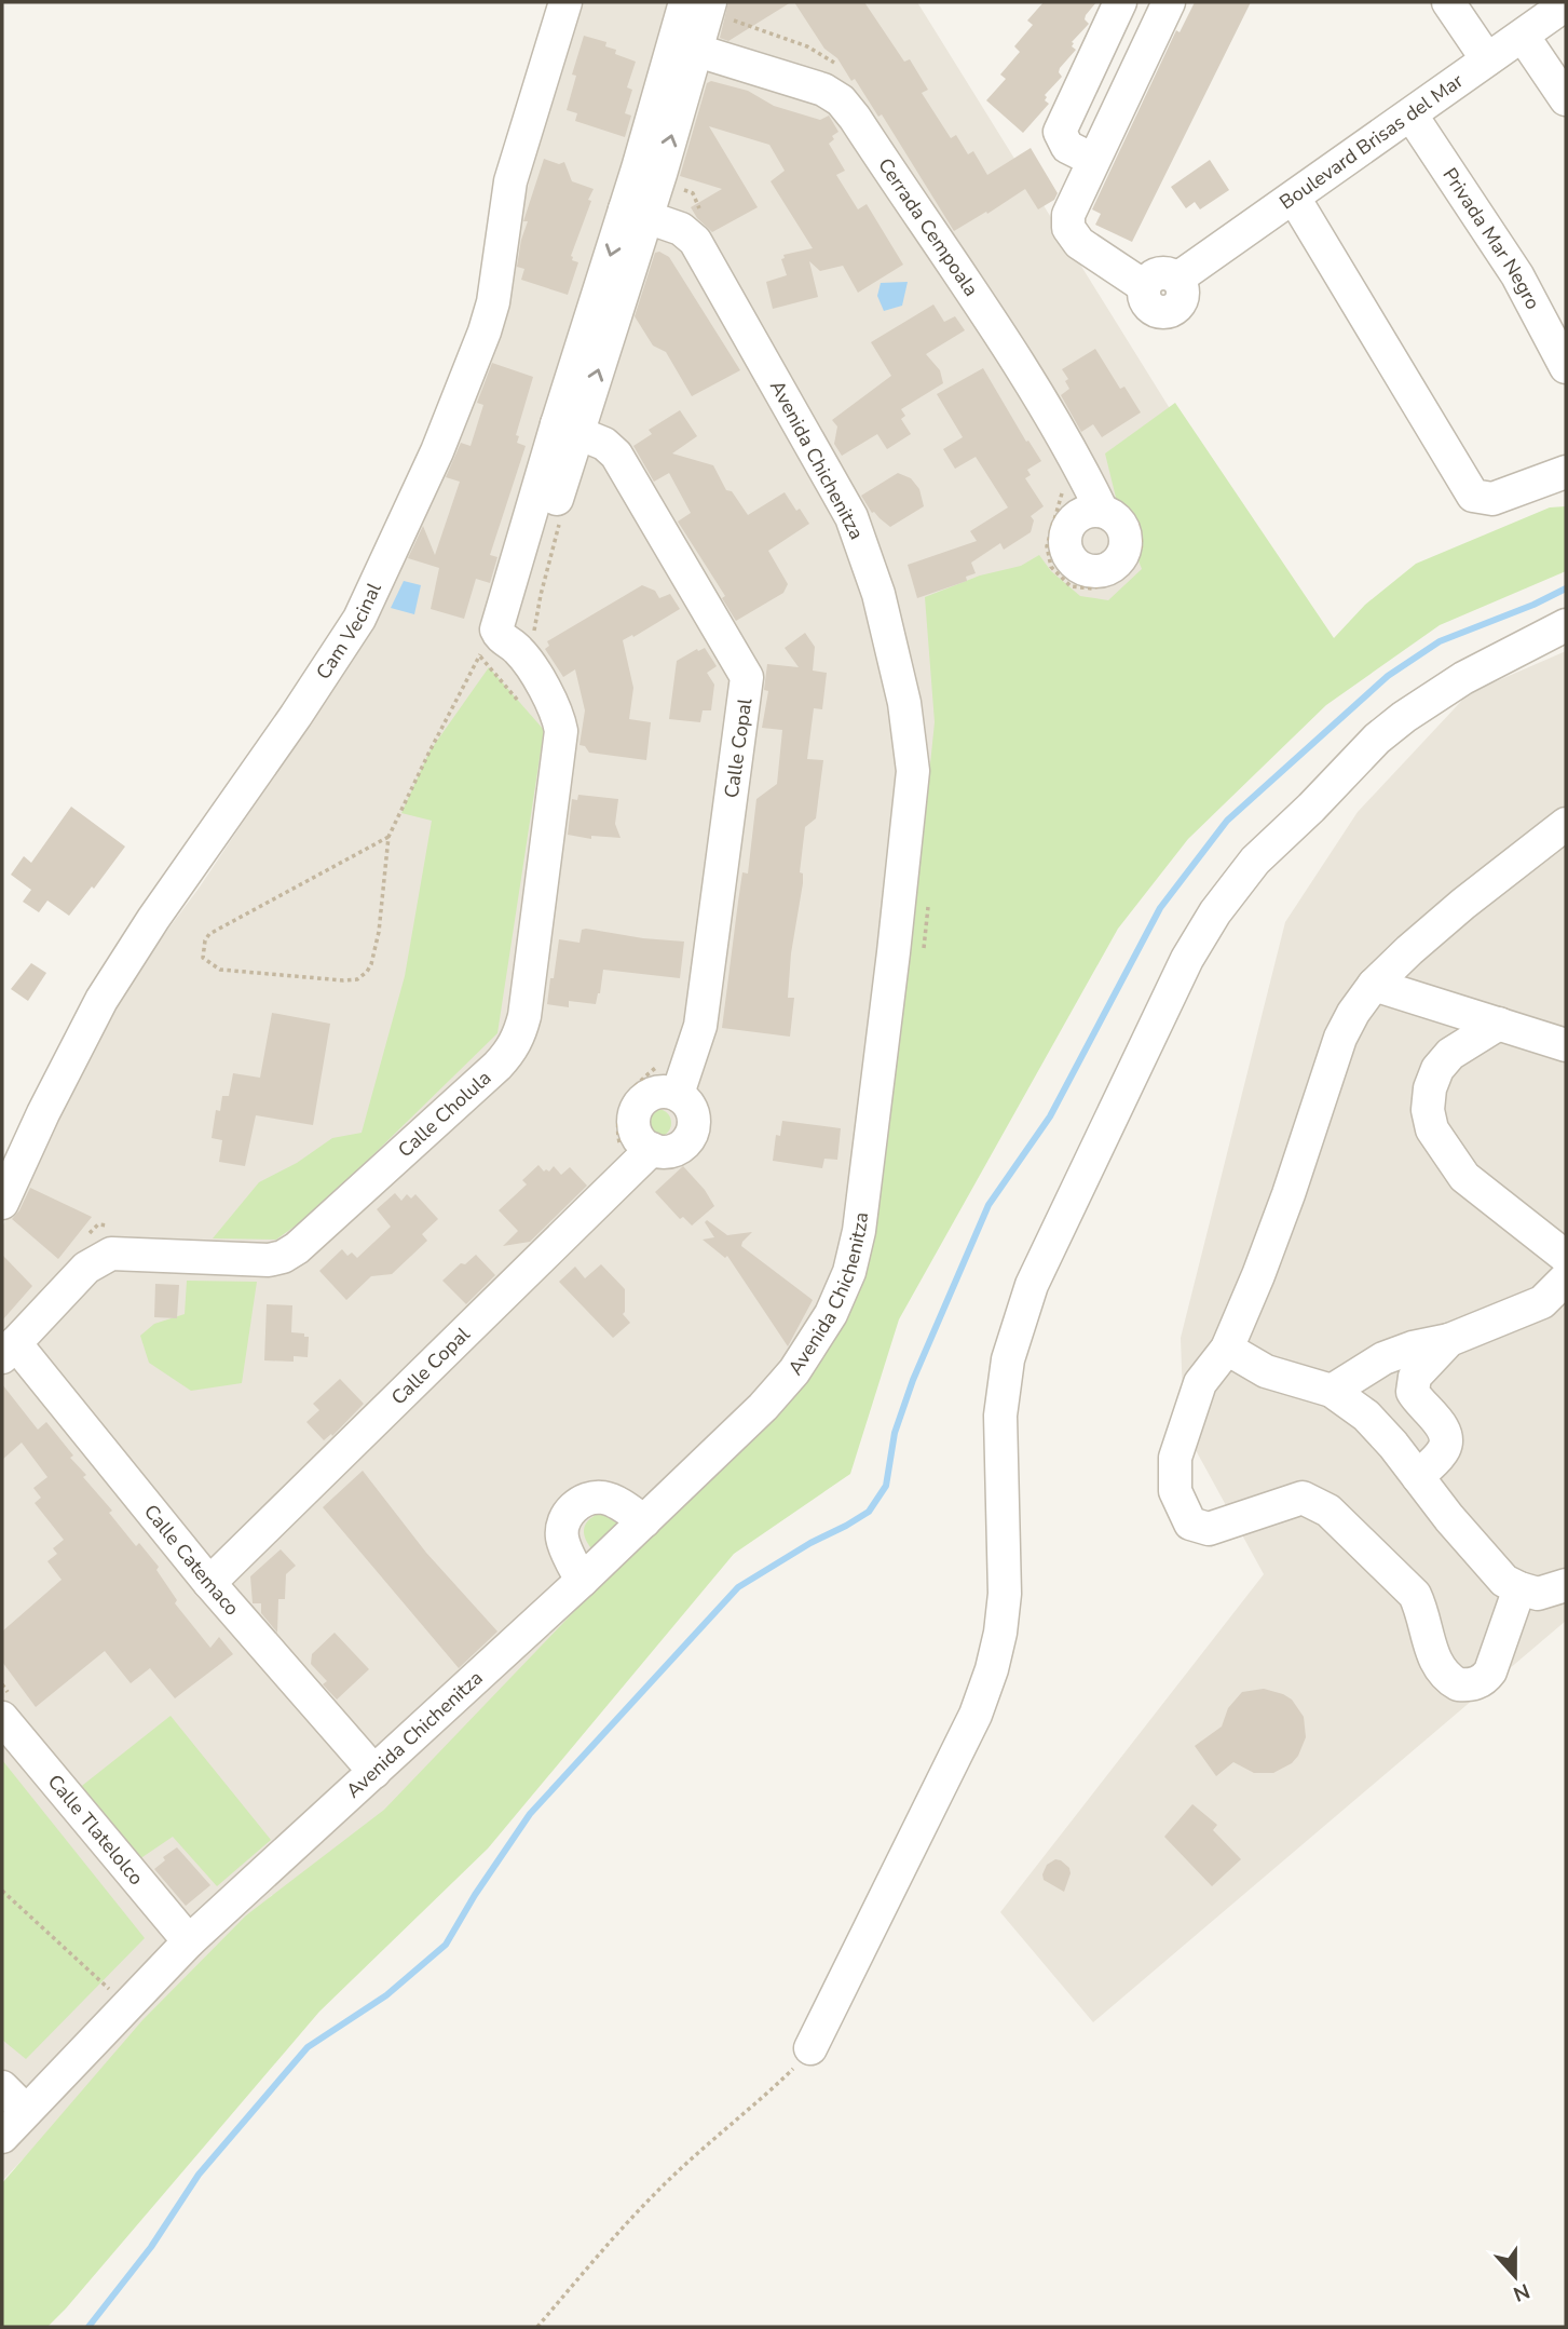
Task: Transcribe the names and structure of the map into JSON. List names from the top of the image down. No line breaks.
{"streets":{"street":["Boulevard Brisas del Mar","Cerrada Cempoala","Privada Mar Negro","Avenida Chichenitza","Cam Vecinal","Calle Copal","Calle Cholula","Calle Catemaco","Calle Tlatelolco"]},"crossings":[["Boulevard Brisas del Mar","Privada Mar Negro"],["Avenida Chichenitza","Calle Catemaco"],["Avenida Chichenitza","Calle Tlatelolco"],["Calle Copal","Calle Catemaco"],["Calle Cholula","Calle Catemaco"]],"north":"bottom"}
